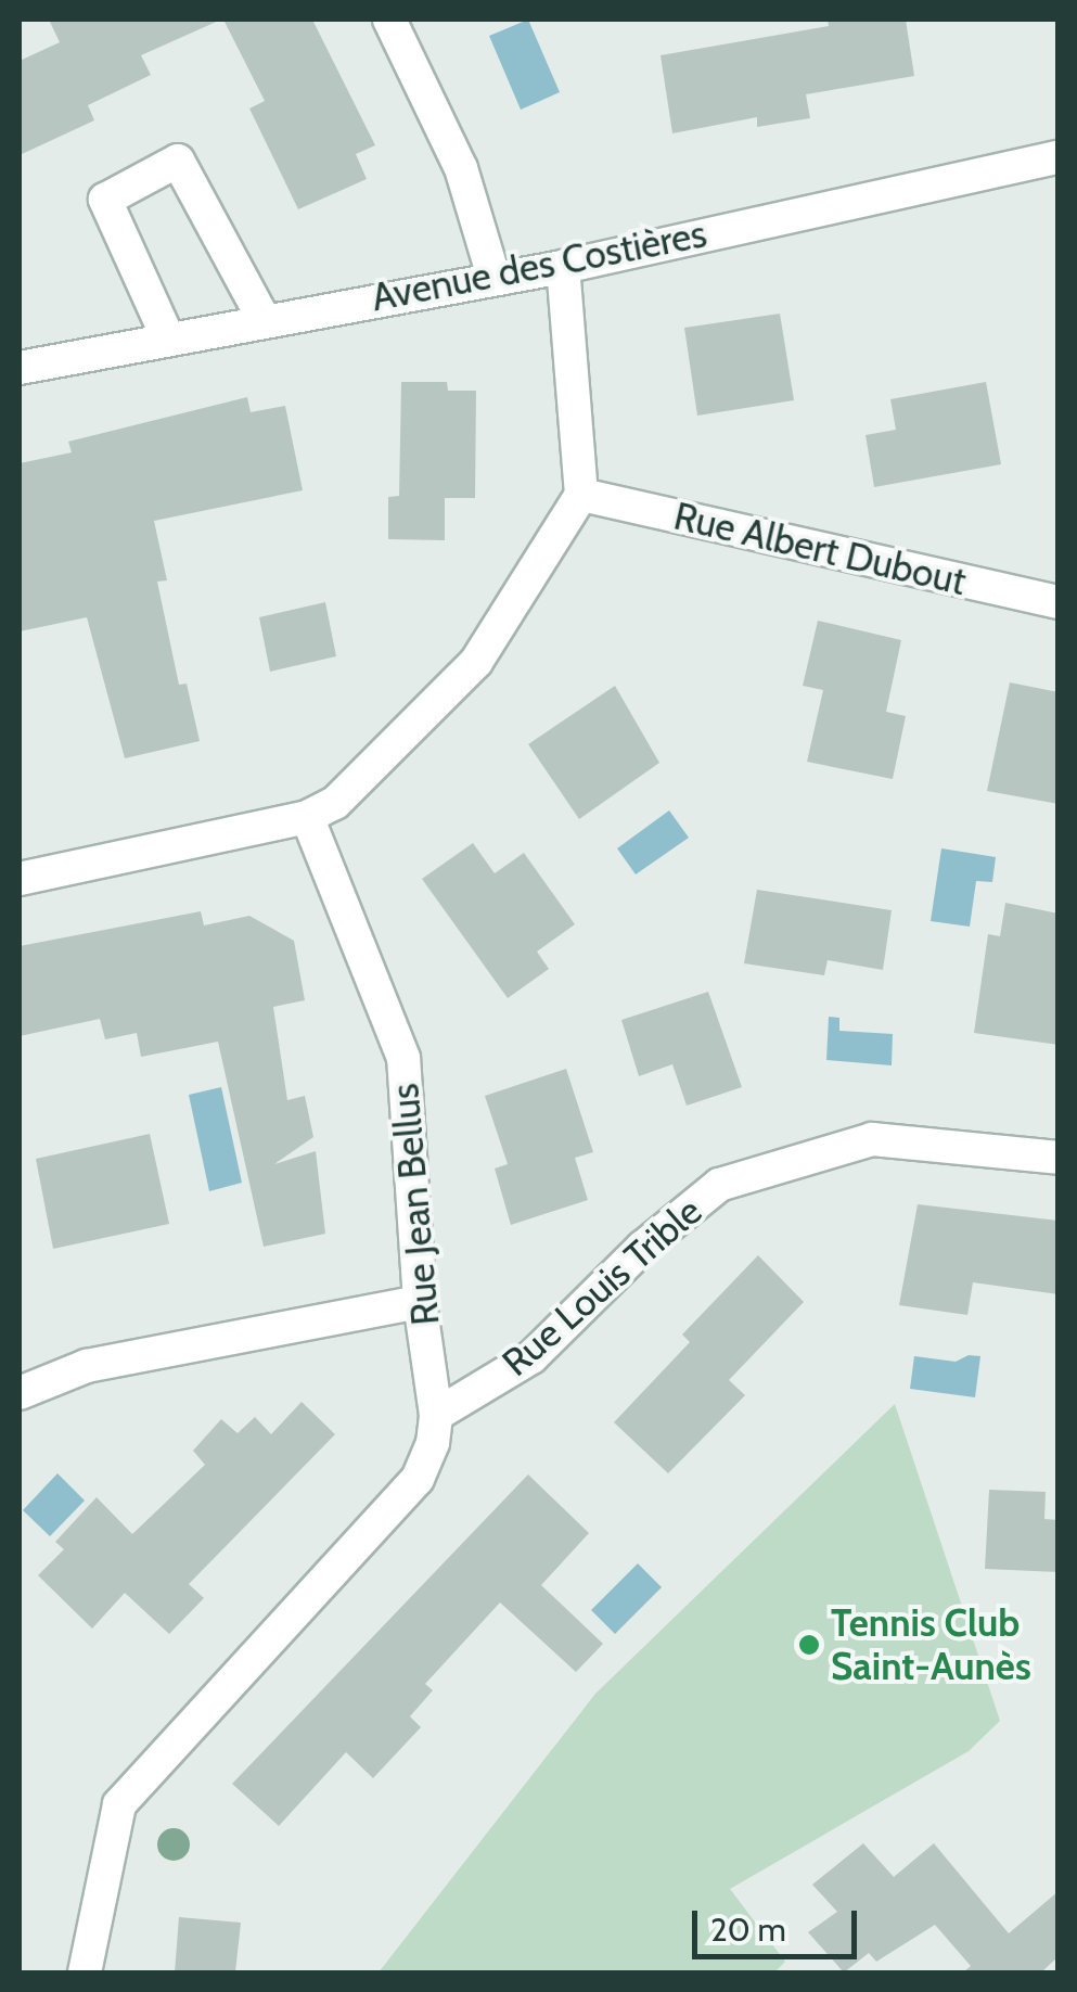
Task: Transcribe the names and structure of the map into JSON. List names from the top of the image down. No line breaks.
{"streets":{"street":["Avenue des Costières","Rue Albert Dubout","Rue Jean Bellus","Rue Louis Trible"]},"crossings":[["Rue Jean Bellus","Rue Louis Trible"]],"places":["Tennis Club Saint-Aunès"],"scale_bar":"20 m"}
